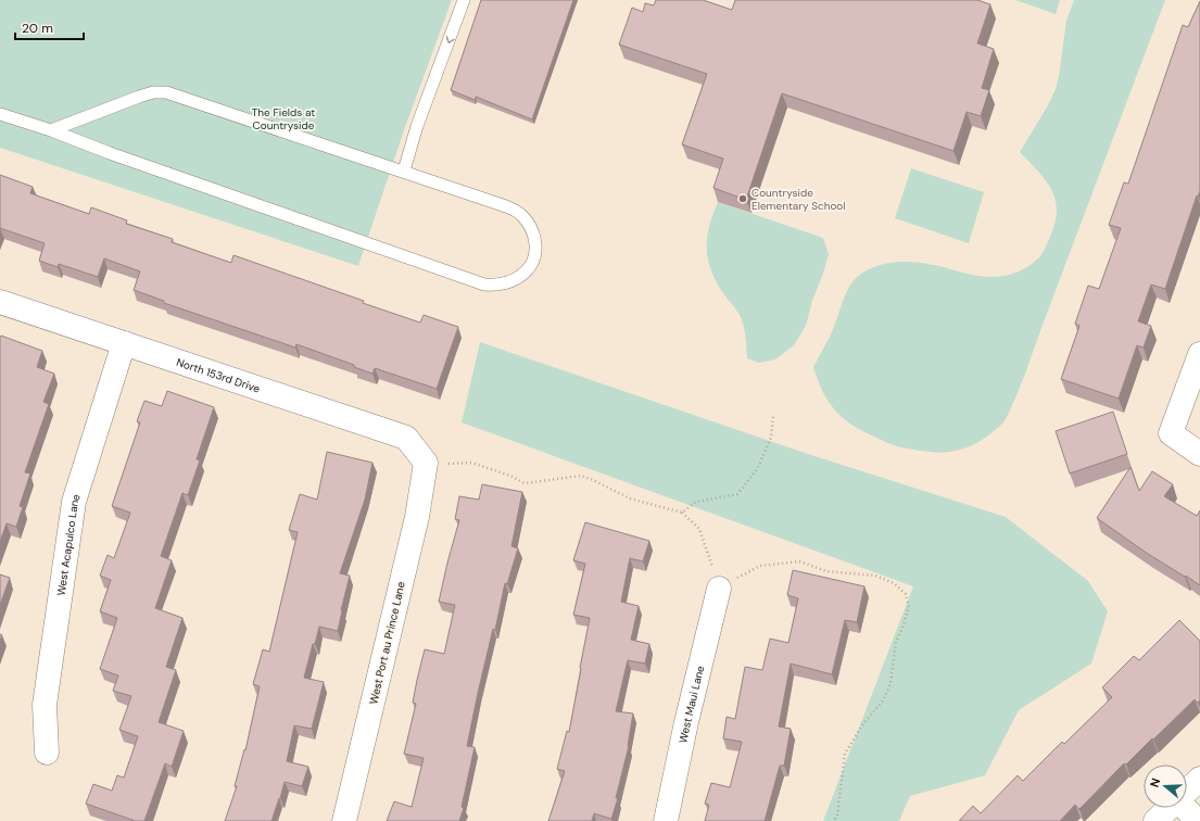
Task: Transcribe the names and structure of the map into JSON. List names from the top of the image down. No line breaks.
{"streets":{"street":["North 153rd Drive","West Acapulco Lane","West Port au Prince Lane","West Maui Lane"]},"crossings":[["North 153rd Drive","West Acapulco Lane"],["North 153rd Drive","West Port au Prince Lane"]],"parks":["The Fields at Countryside"],"places":["Countryside Elementary School"],"scale_bar":"20 m","north":"left"}
